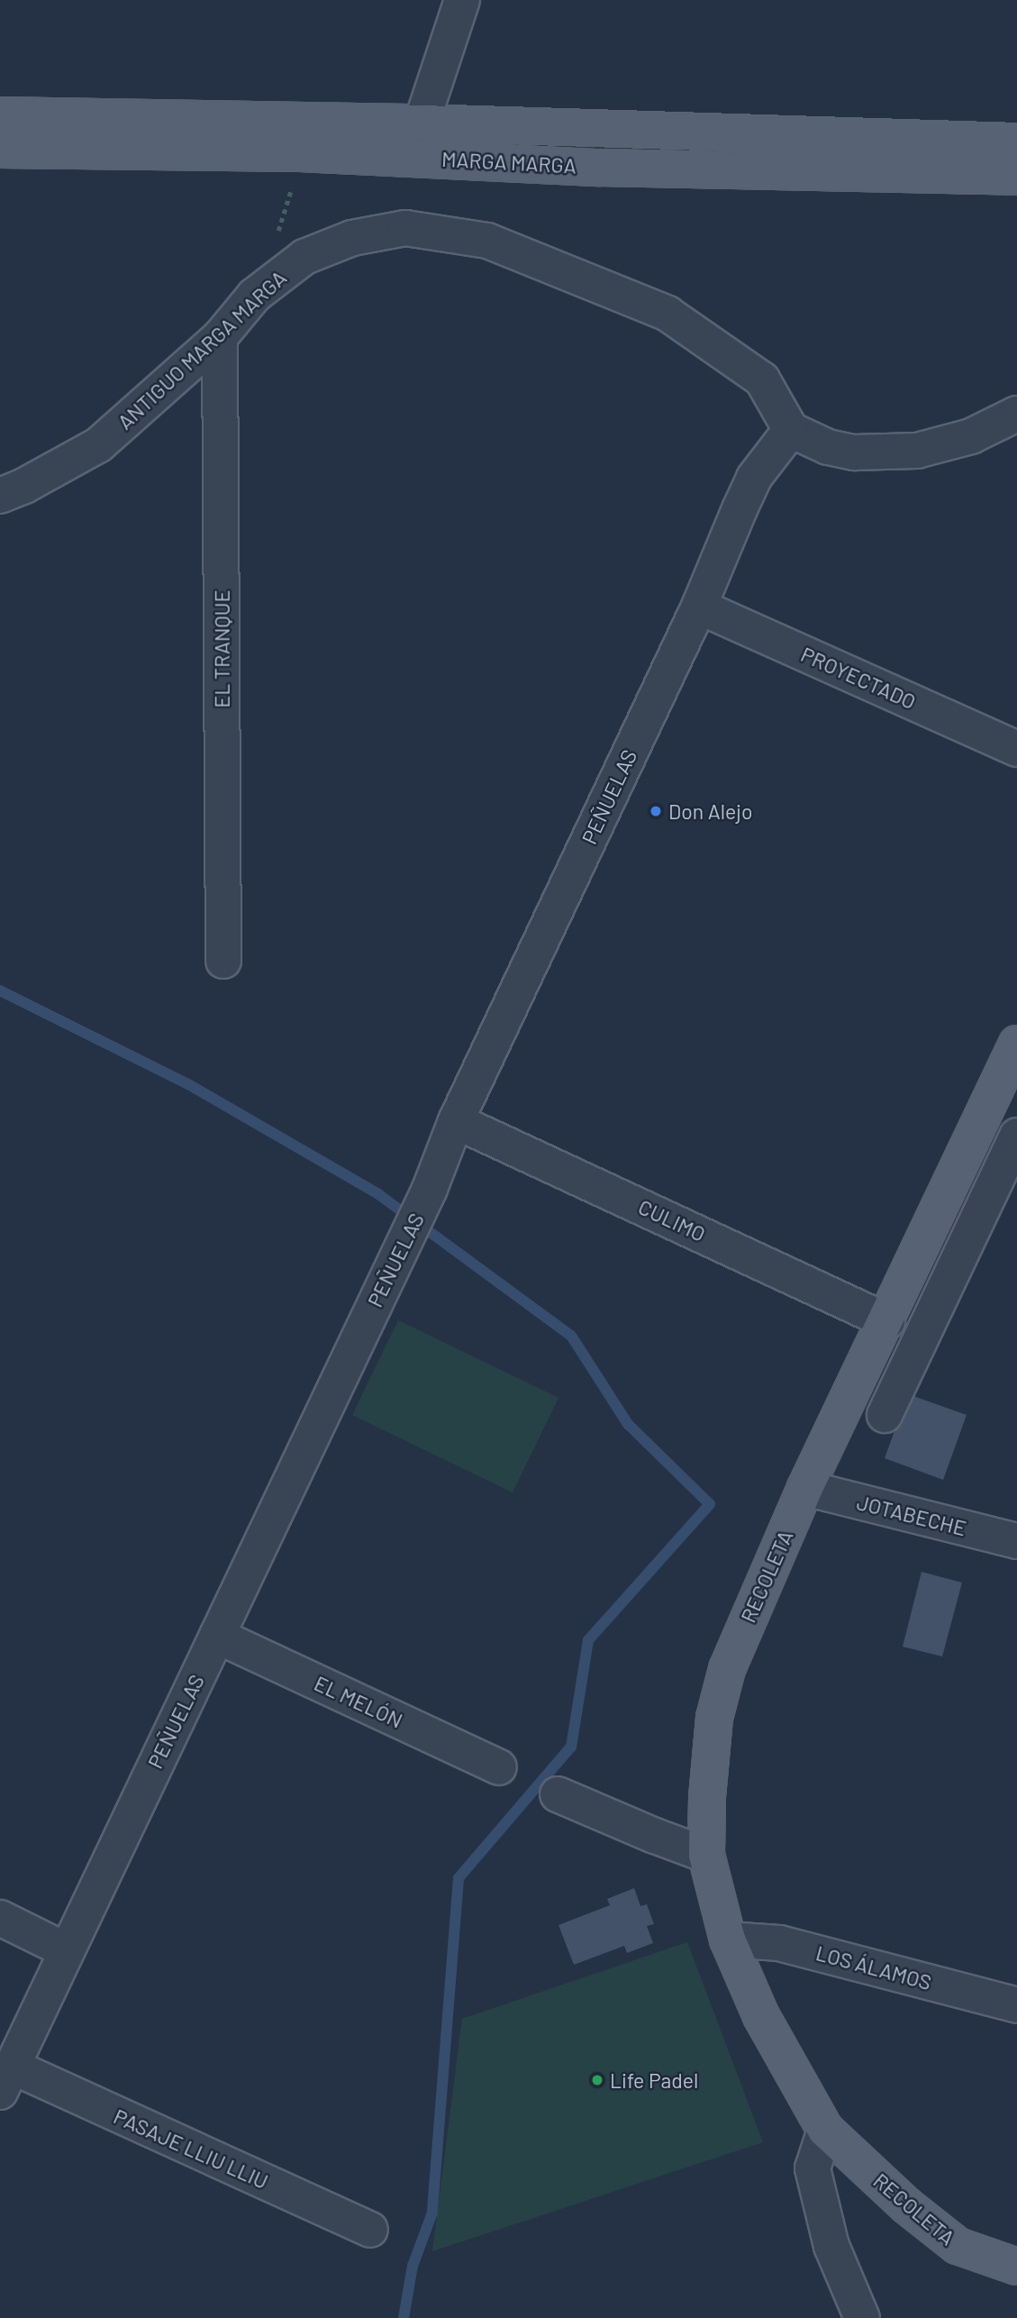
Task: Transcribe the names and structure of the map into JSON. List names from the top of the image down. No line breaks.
{"streets":{"main road":["MARGA MARGA","RECOLETA"],"street":["ANTIGUO MARGA MARGA","EL TRANQUE","PROYECTADO","PEÑUELAS","CULIMO","JOTABECHE","EL MELÓN","LOS ÁLAMOS","PASAJE LLIU LLIU"]},"crossings":[["ANTIGUO MARGA MARGA","EL TRANQUE"],["ANTIGUO MARGA MARGA","PEÑUELAS"],["PROYECTADO","PEÑUELAS"],["PEÑUELAS","CULIMO"],["PEÑUELAS","EL MELÓN"],["PEÑUELAS","PASAJE LLIU LLIU"],["CULIMO","RECOLETA"],["JOTABECHE","RECOLETA"],["RECOLETA","LOS ÁLAMOS"]],"places":["Don Alejo","Life Padel"]}
